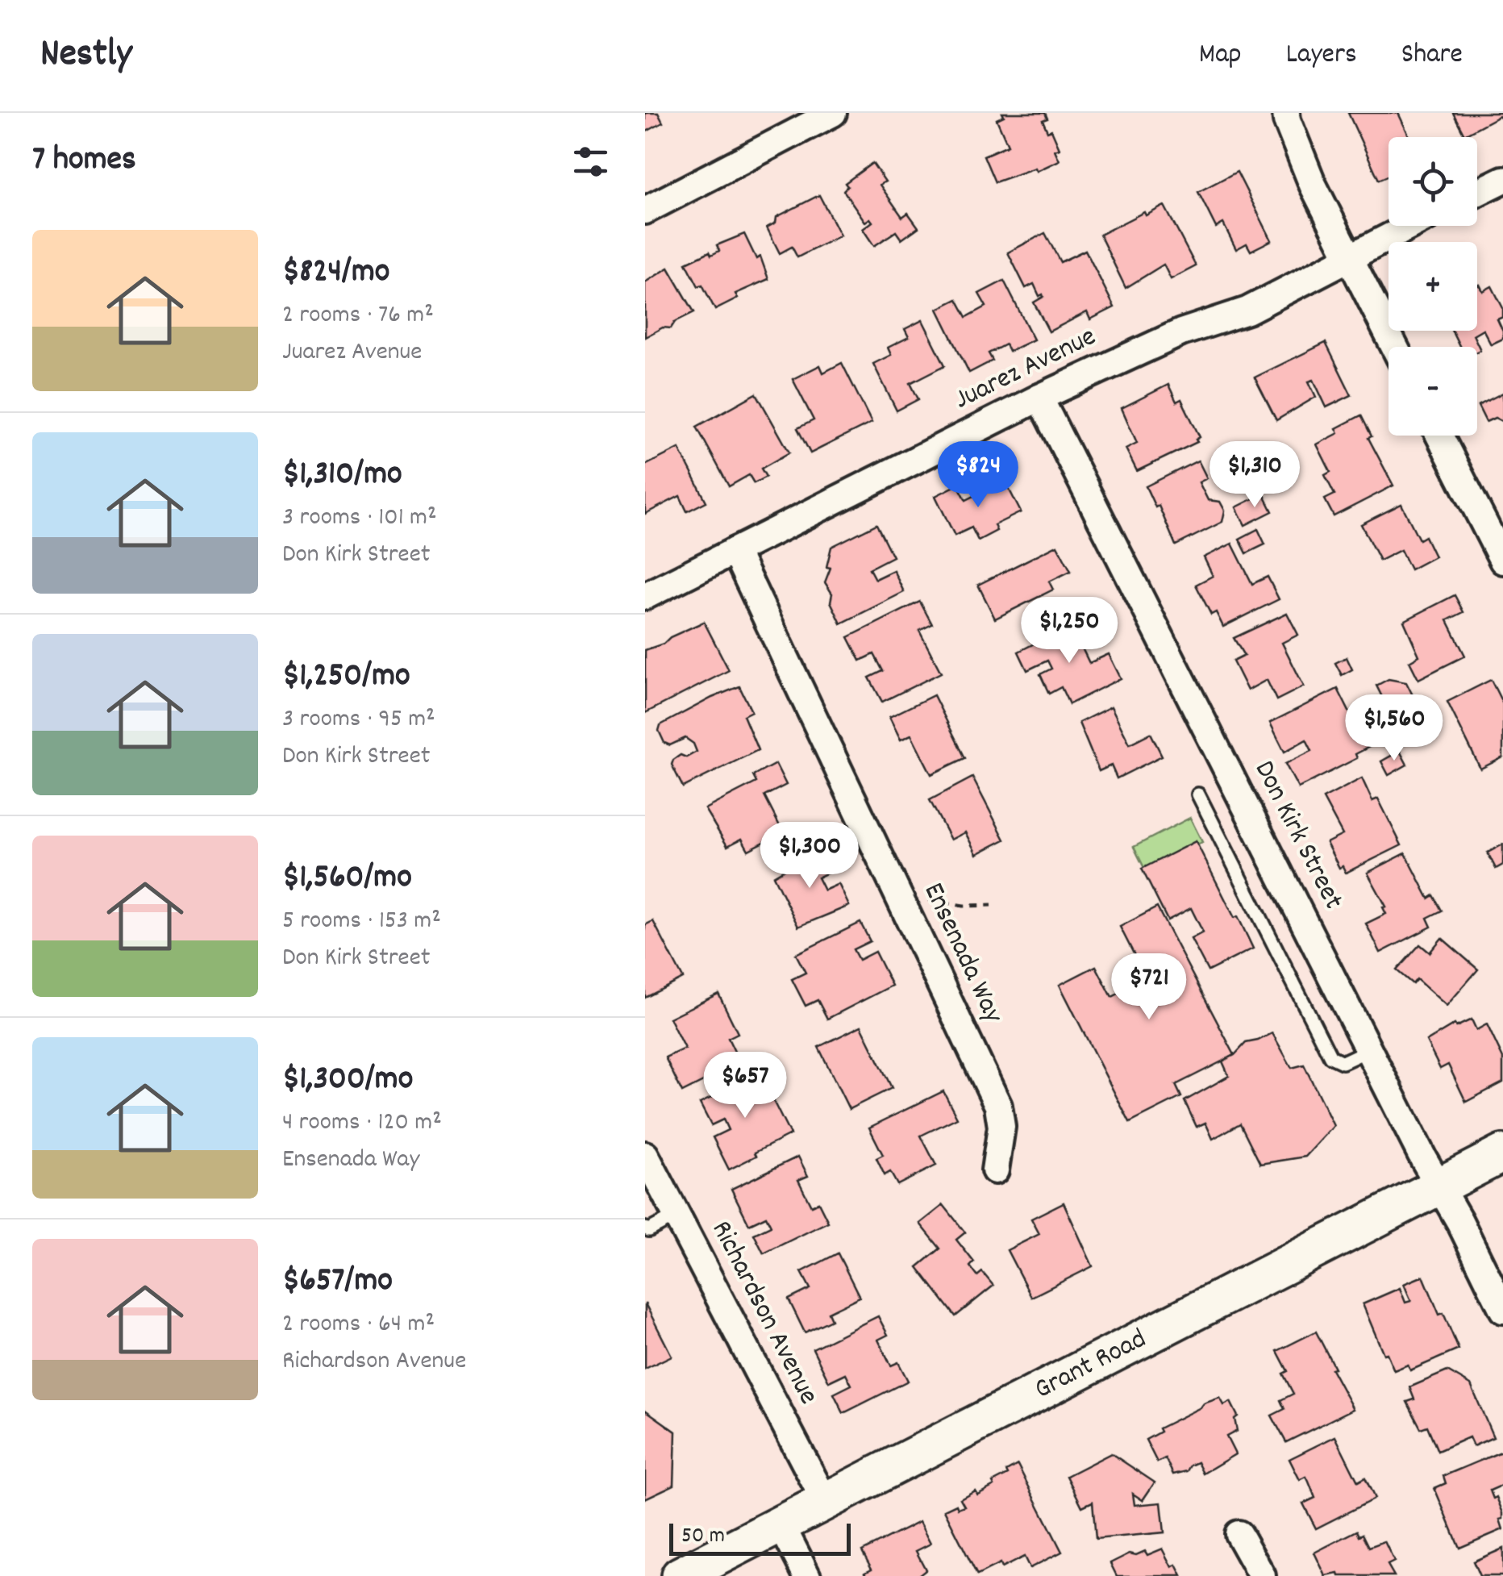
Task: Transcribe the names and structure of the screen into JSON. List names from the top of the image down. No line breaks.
{"streets":{"main road":["Grant Road"],"street":["Juarez Avenue","Don Kirk Street","Ensenada Way","Richardson Avenue"]},"crossings":[["Juarez Avenue","Don Kirk Street"],["Juarez Avenue","Ensenada Way"],["Don Kirk Street","Grant Road"],["Richardson Avenue","Grant Road"]],"scale_bar":"50 m","page":{"header":"Nestly","nav":["Map","Layers","Share"],"heading":"7 homes","map_buttons":["+","−"],"list":[{"name":"$824/mo","note":"2 rooms · 76 m² · Juarez Avenue"},{"name":"$1,310/mo","note":"3 rooms · 101 m² · Don Kirk Street"},{"name":"$1,250/mo","note":"3 rooms · 95 m² · Don Kirk Street"},{"name":"$1,560/mo","note":"5 rooms · 153 m² · Don Kirk Street"},{"name":"$1,300/mo","note":"4 rooms · 120 m² · Ensenada Way"},{"name":"$657/mo","note":"2 rooms · 64 m² · Richardson Avenue"}],"price":["$824","$1,310","$1,250","$1,560","$1,300","$721","$657"],"scale":"50 m"}}
